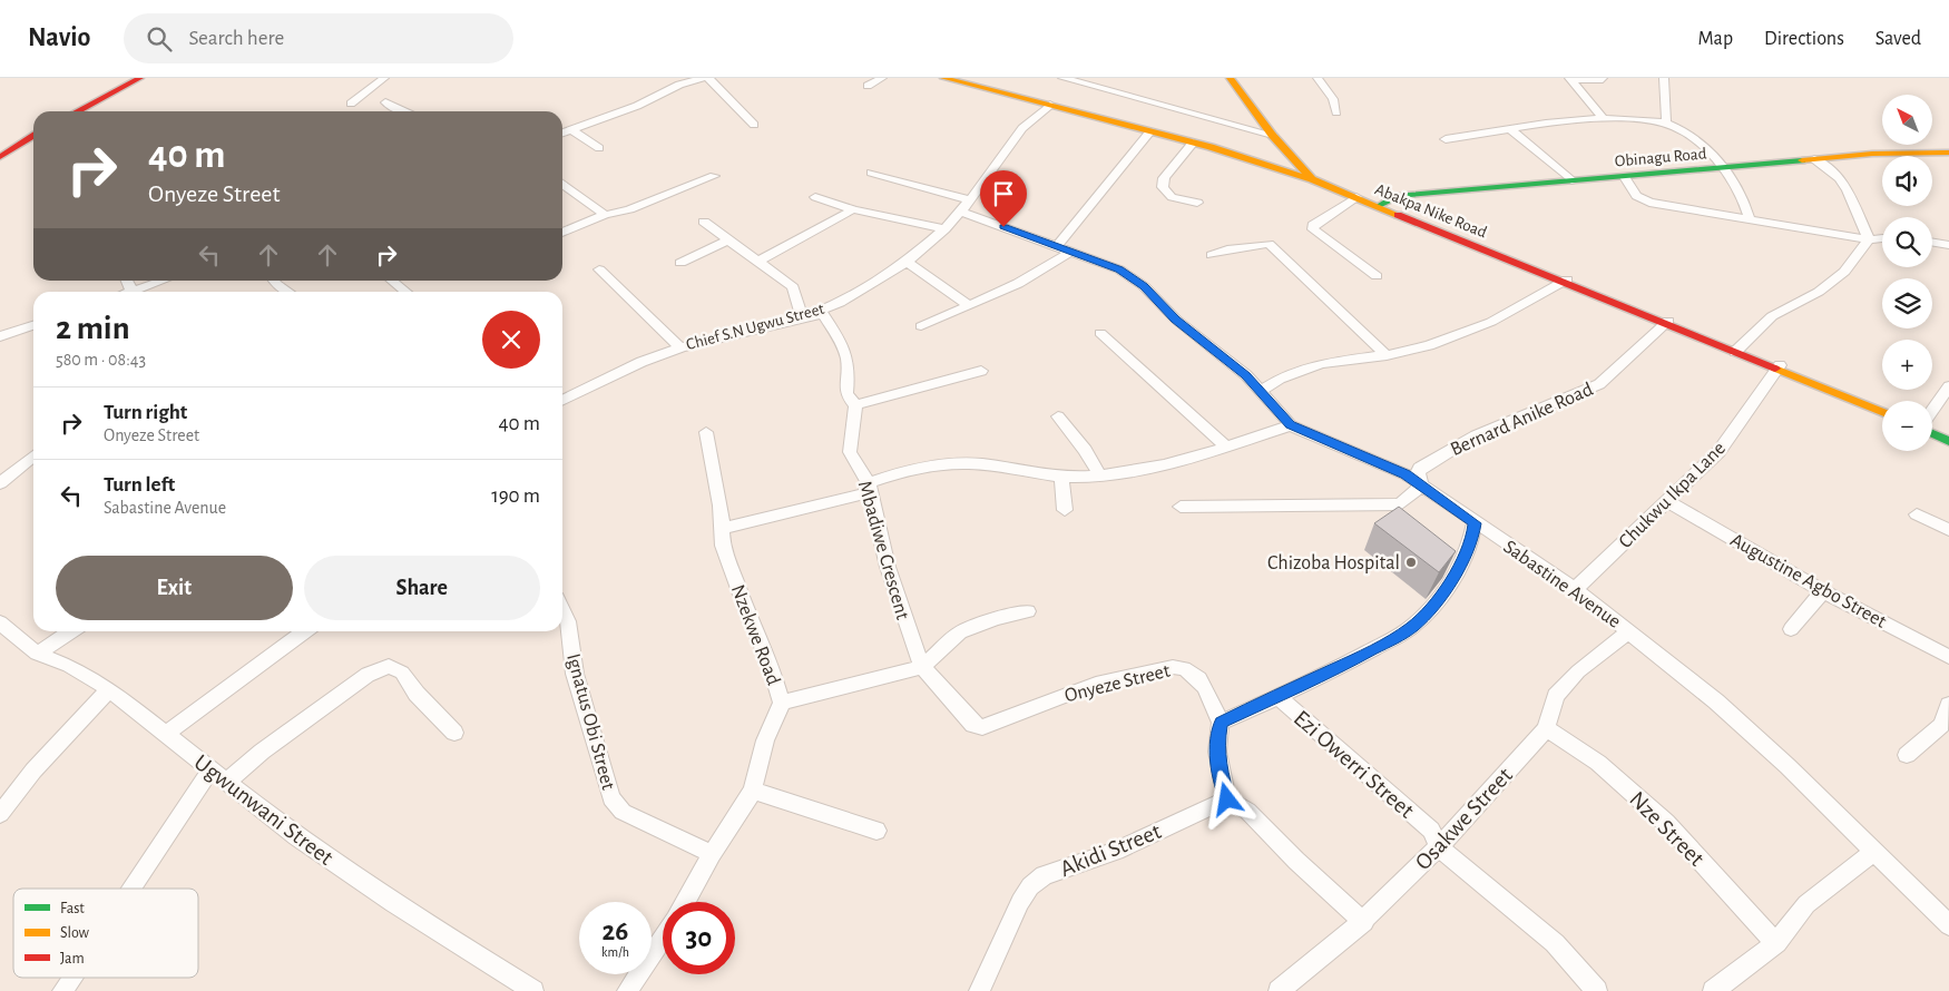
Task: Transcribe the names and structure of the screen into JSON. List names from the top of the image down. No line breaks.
{"streets":{"main road":["Obinagu Road","Abakpa Nike Road"],"street":["Chief S.N Ugwu Street","Bernard Anike Road","Chukwu Ikpa Lane","Mbadiwe Crescent","Augustine Agbo Street","Sabastine Avenue","Nzekwe Road","Onyeze Street","Ignatus Obi Street","Ezi Owerri Street","Ugwunwani Street","Osakwe Street","Nze Street","Akidi Street"]},"crossings":[["Obinagu Road","Abakpa Nike Road"],["Abakpa Nike Road","Chief S.N Ugwu Street"],["Abakpa Nike Road","Bernard Anike Road"],["Abakpa Nike Road","Chukwu Ikpa Lane"],["Chief S.N Ugwu Street","Sabastine Avenue"],["Bernard Anike Road","Sabastine Avenue"],["Chukwu Ikpa Lane","Augustine Agbo Street"],["Chukwu Ikpa Lane","Sabastine Avenue"],["Mbadiwe Crescent","Onyeze Street"],["Sabastine Avenue","Osakwe Street"],["Nzekwe Road","Ignatus Obi Street"],["Ezi Owerri Street","Osakwe Street"],["Osakwe Street","Nze Street"]],"places":["Chizoba Hospital"],"legend":["Fast","Slow","Jam"],"north":"top left","page":{"header":"Navio","search":"Search here","nav":["Map","Directions","Saved"],"map_buttons":["+","−"],"turn":["40 m","Onyeze Street"],"heading":["2 min","580 m · 08:43"],"list":[{"name":"Turn right","note":"Onyeze Street","value":"40 m"},{"name":"Turn left","note":"Sabastine Avenue","value":"190 m"}],"buttons":["Exit","Share"],"speed":"26 km/h","limit":"30"}}
